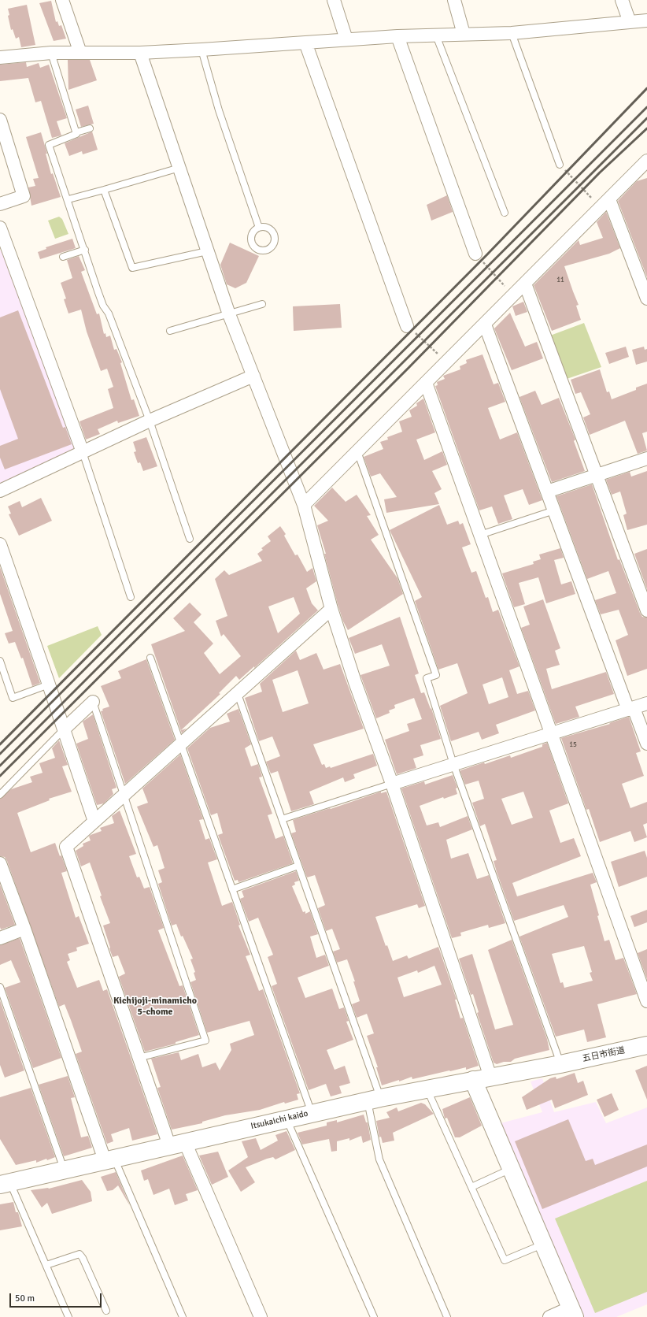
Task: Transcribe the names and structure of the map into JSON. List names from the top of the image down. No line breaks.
{"streets":{"main road":["五日市街道","Itsukaichi kaido"]},"crossings":[["五日市街道","Itsukaichi kaido"]],"districts":["Kichijoji-minamicho 5-chome"],"house_numbers":["11","15"],"scale_bar":"50 m"}
